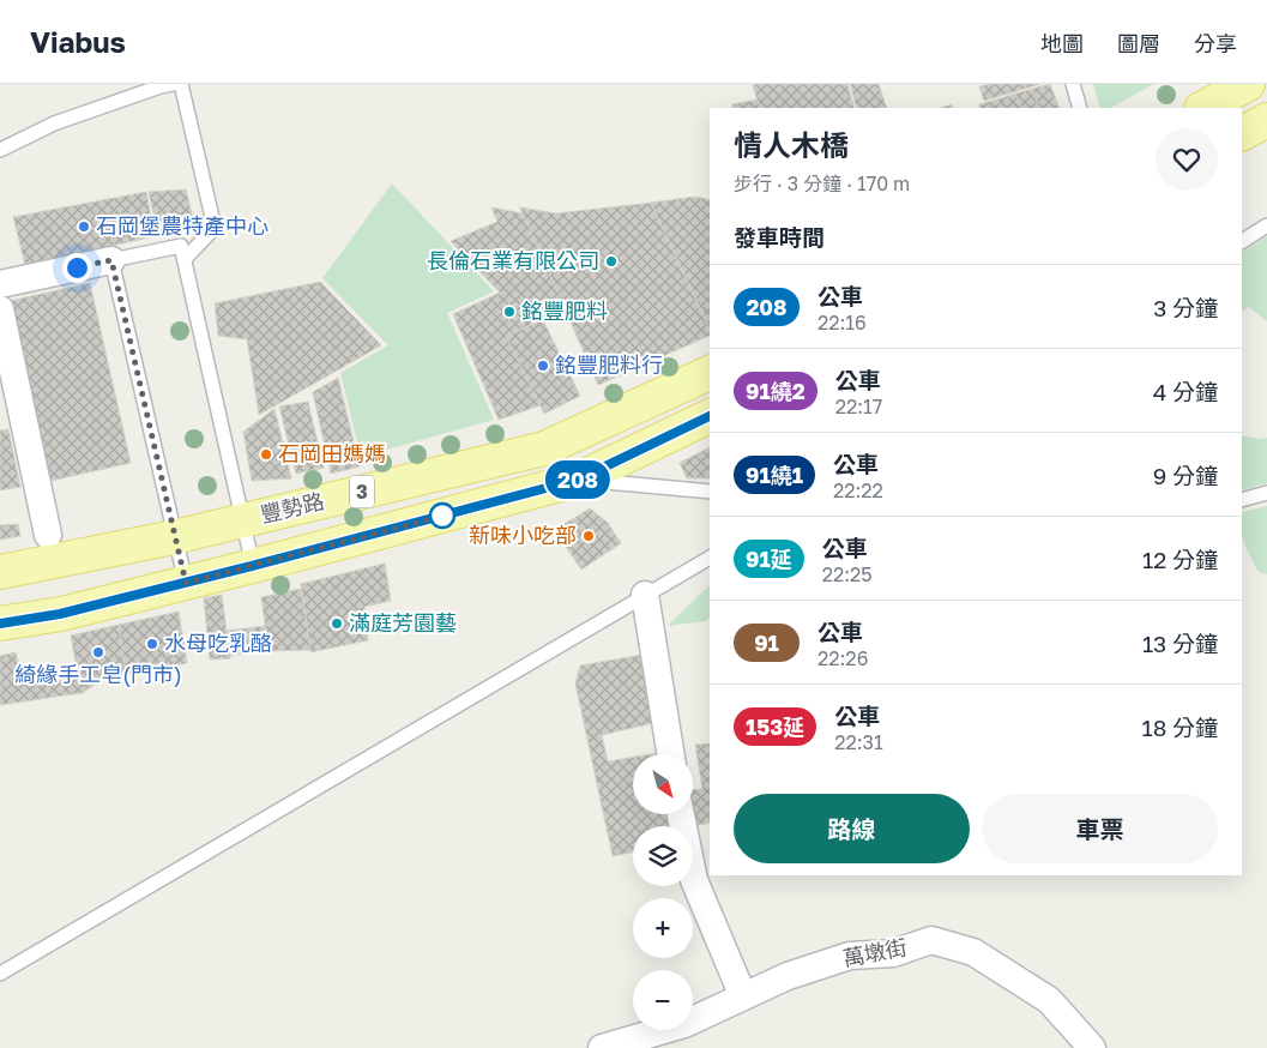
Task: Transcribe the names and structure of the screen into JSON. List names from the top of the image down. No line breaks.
{"streets":{"main road":["3","豐勢路"],"street":["萬墩街"]},"places":["石岡堡農特產中心","長倫石業有限公司","銘豐肥料","銘豐肥料行","石岡田媽媽","新味小吃部","滿庭芳園藝","水母吃乳酪","綺緣手工皂(門市)"],"lines":["bus line 208"],"north":"bottom right","page":{"header":"Viabus","nav":["地圖","圖層","分享"],"on_map":"208","heading":[["情人木橋","步行 · 3 分鐘 · 170 m"],"發車時間"],"list":[{"mark":"208","name":"公車","note":"22:16","value":"3 分鐘"},{"mark":"91繞2","name":"公車","note":"22:17","value":"4 分鐘"},{"mark":"91繞1","name":"公車","note":"22:22","value":"9 分鐘"},{"mark":"91延","name":"公車","note":"22:25","value":"12 分鐘"},{"mark":"91","name":"公車","note":"22:26","value":"13 分鐘"},{"mark":"153延","name":"公車","note":"22:31","value":"18 分鐘"}],"map_buttons":["+","−"],"buttons":["路線","車票"]}}
